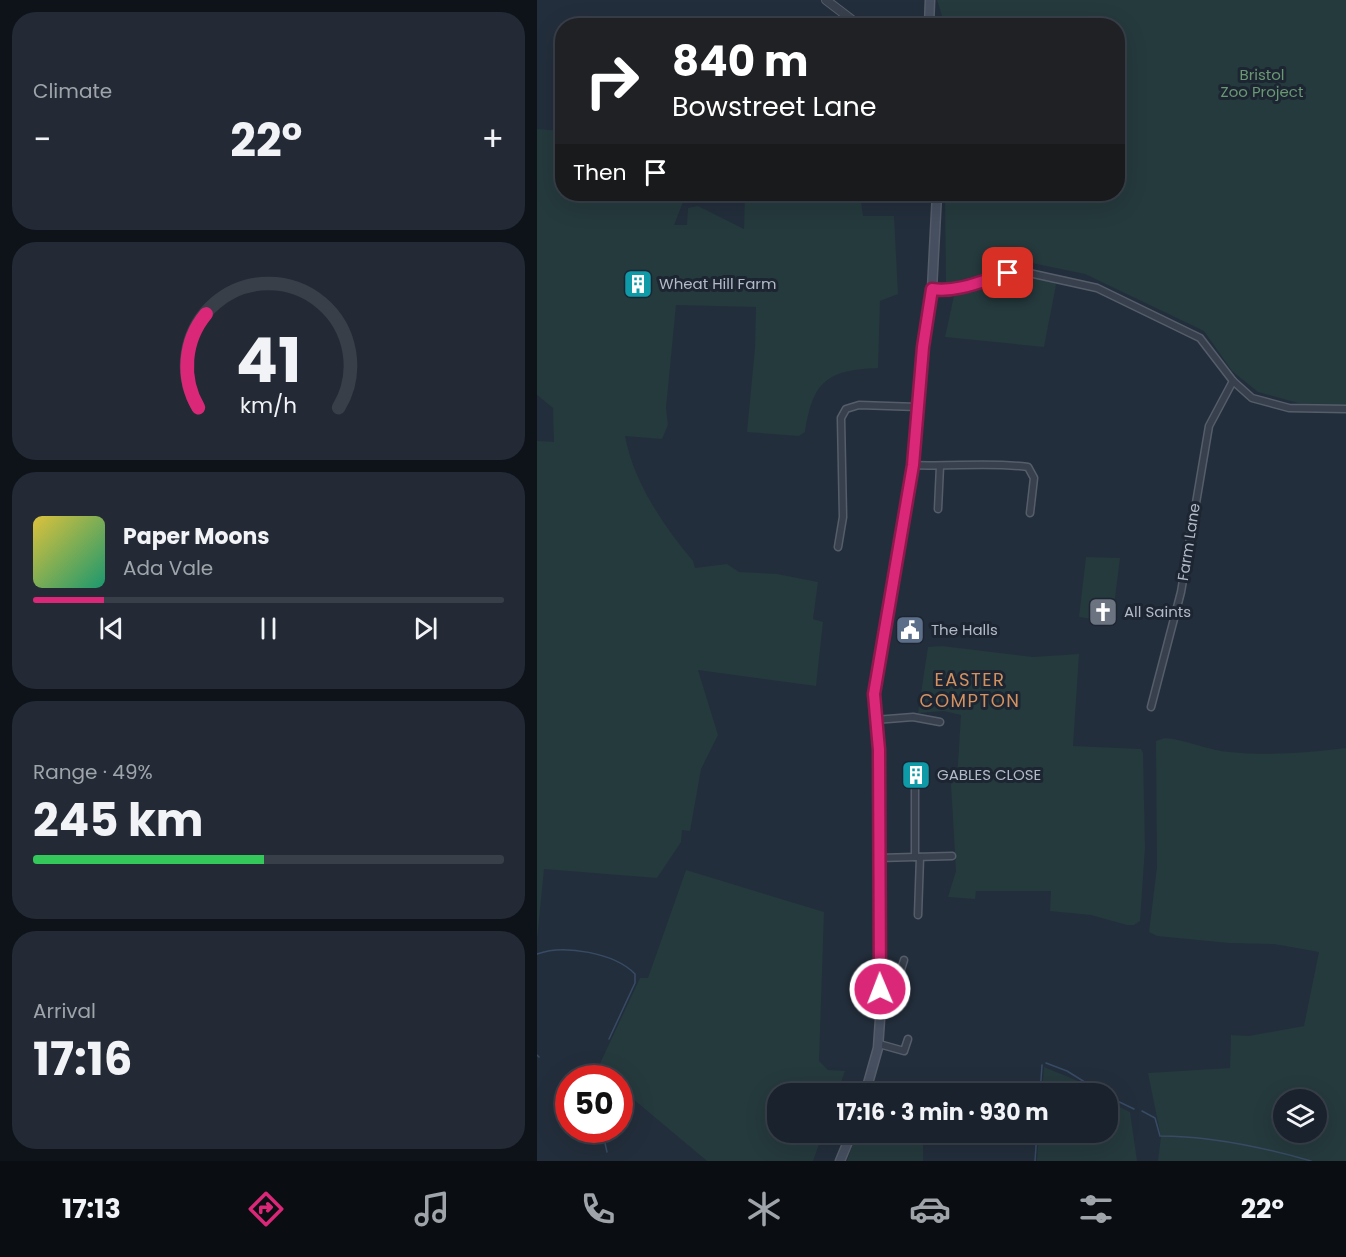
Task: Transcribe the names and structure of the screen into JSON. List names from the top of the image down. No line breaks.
{"streets":{"street":["Farm Lane"]},"districts":["EASTER COMPTON"],"parks":["Bristol Zoo Project"],"places":{"building":["Wheat Hill Farm","GABLES CLOSE"],"church":["All Saints"],"public building":["The Halls"]},"page":{"tile":["Climate",["Range · 49%","245 km"],["Arrival","17:16"]],"turn":["840 m","Bowstreet Lane"],"heat":["−","22°","+"],"then":"Then","song":["Paper Moons","Ada Vale"],"limit":"50","trip":"17:16 · 3 min · 930 m","tabs":["17:13","22°"],"gauge":["41","km/h"]}}
